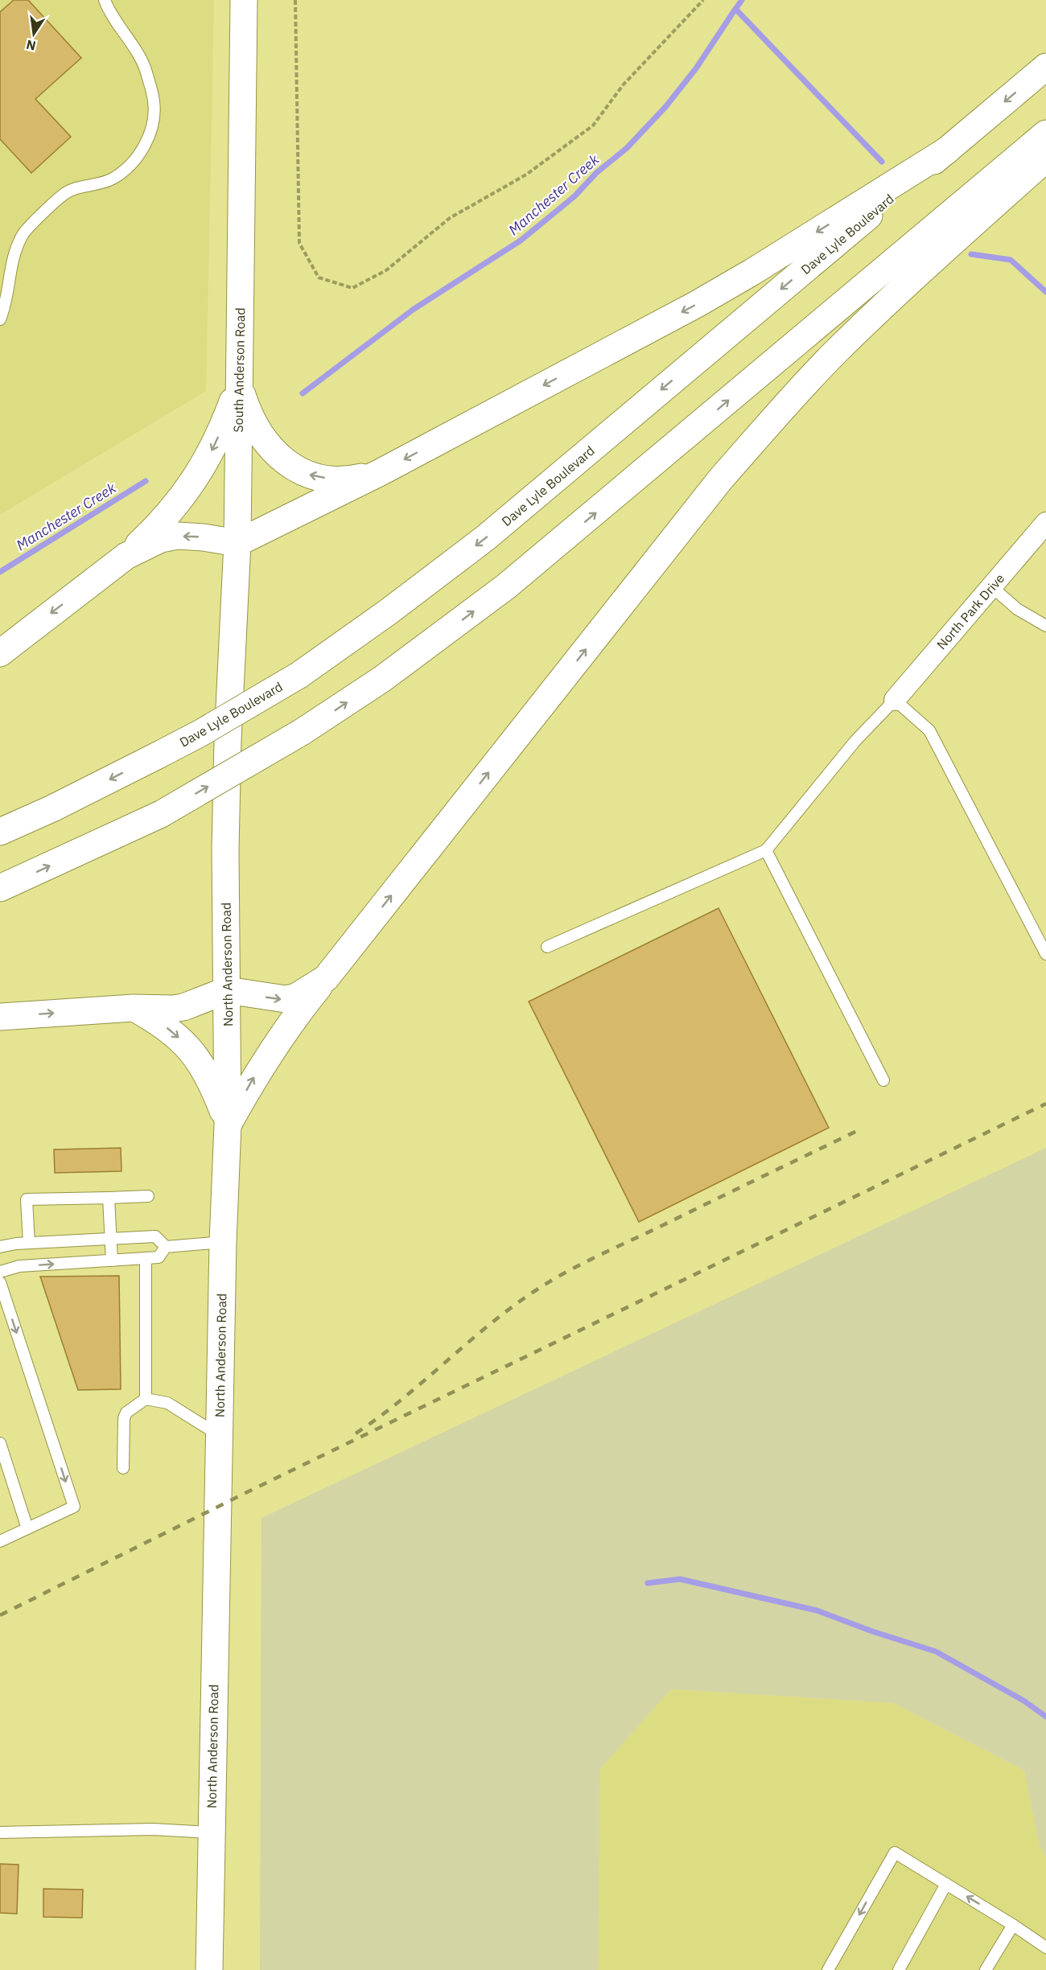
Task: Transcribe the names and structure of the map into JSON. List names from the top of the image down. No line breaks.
{"streets":{"main road":["Dave Lyle Boulevard","South Anderson Road","North Anderson Road"],"street":["North Park Drive"]},"crossings":[["South Anderson Road","North Anderson Road"]],"water":["Manchester Creek"],"north":"bottom"}
